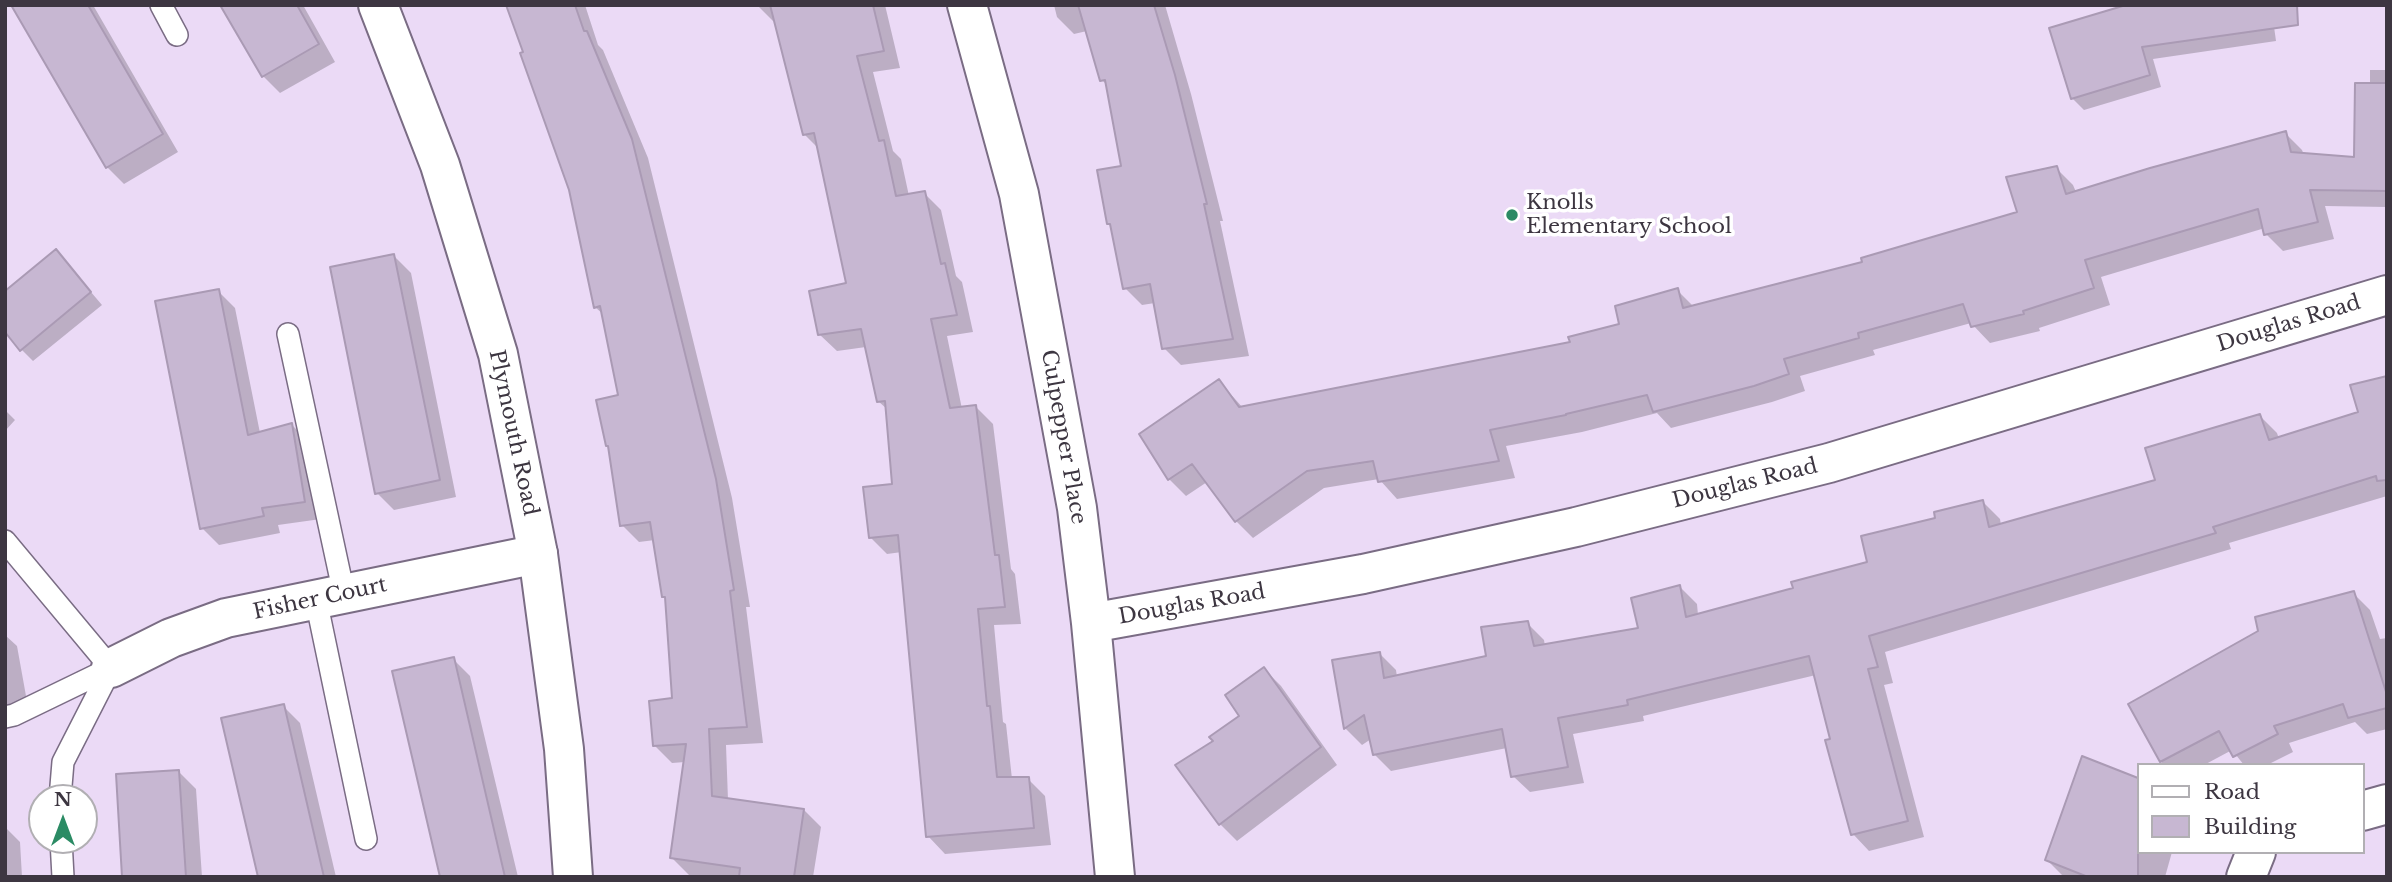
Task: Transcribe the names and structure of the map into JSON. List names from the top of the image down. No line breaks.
{"streets":{"street":["Douglas Road","Plymouth Road","Culpepper Place","Fisher Court"]},"crossings":[["Douglas Road","Culpepper Place"],["Plymouth Road","Fisher Court"]],"places":["Knolls Elementary School"],"legend":["Road","Building"],"north":"top"}
